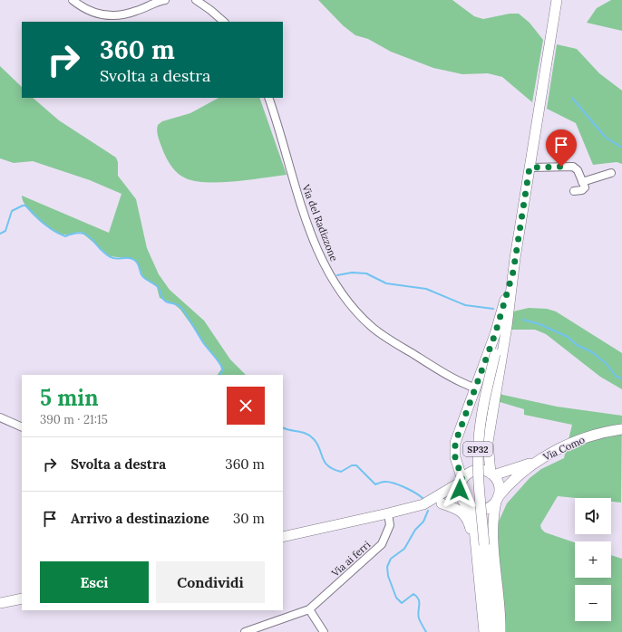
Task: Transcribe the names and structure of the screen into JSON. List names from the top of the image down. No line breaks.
{"streets":{"main road":["Via Como","SP32"],"street":["Via del Radizzone","Via ai ferri"]},"page":{"turn":["360 m","Svolta a destra"],"heading":["5 min","390 m · 21:15"],"list":[{"name":"Svolta a destra","value":"360 m"},{"name":"Arrivo a destinazione","value":"30 m"}],"map_buttons":["+","−"],"buttons":["Esci","Condividi"]}}
